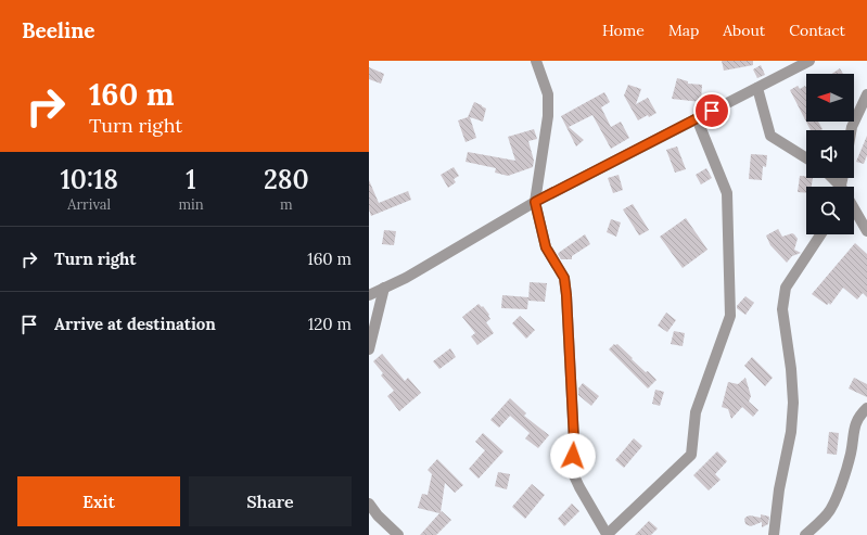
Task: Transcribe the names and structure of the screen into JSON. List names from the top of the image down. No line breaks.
{"north":"left","page":{"header":"Beeline","nav":["Home","Map","About","Contact"],"turn":["160 m","Turn right"],"eta":["10:18","Arrival","1","min","280","m"],"list":[{"name":"Turn right","value":"160 m"},{"name":"Arrive at destination","value":"120 m"}],"buttons":["Exit","Share"]}}
